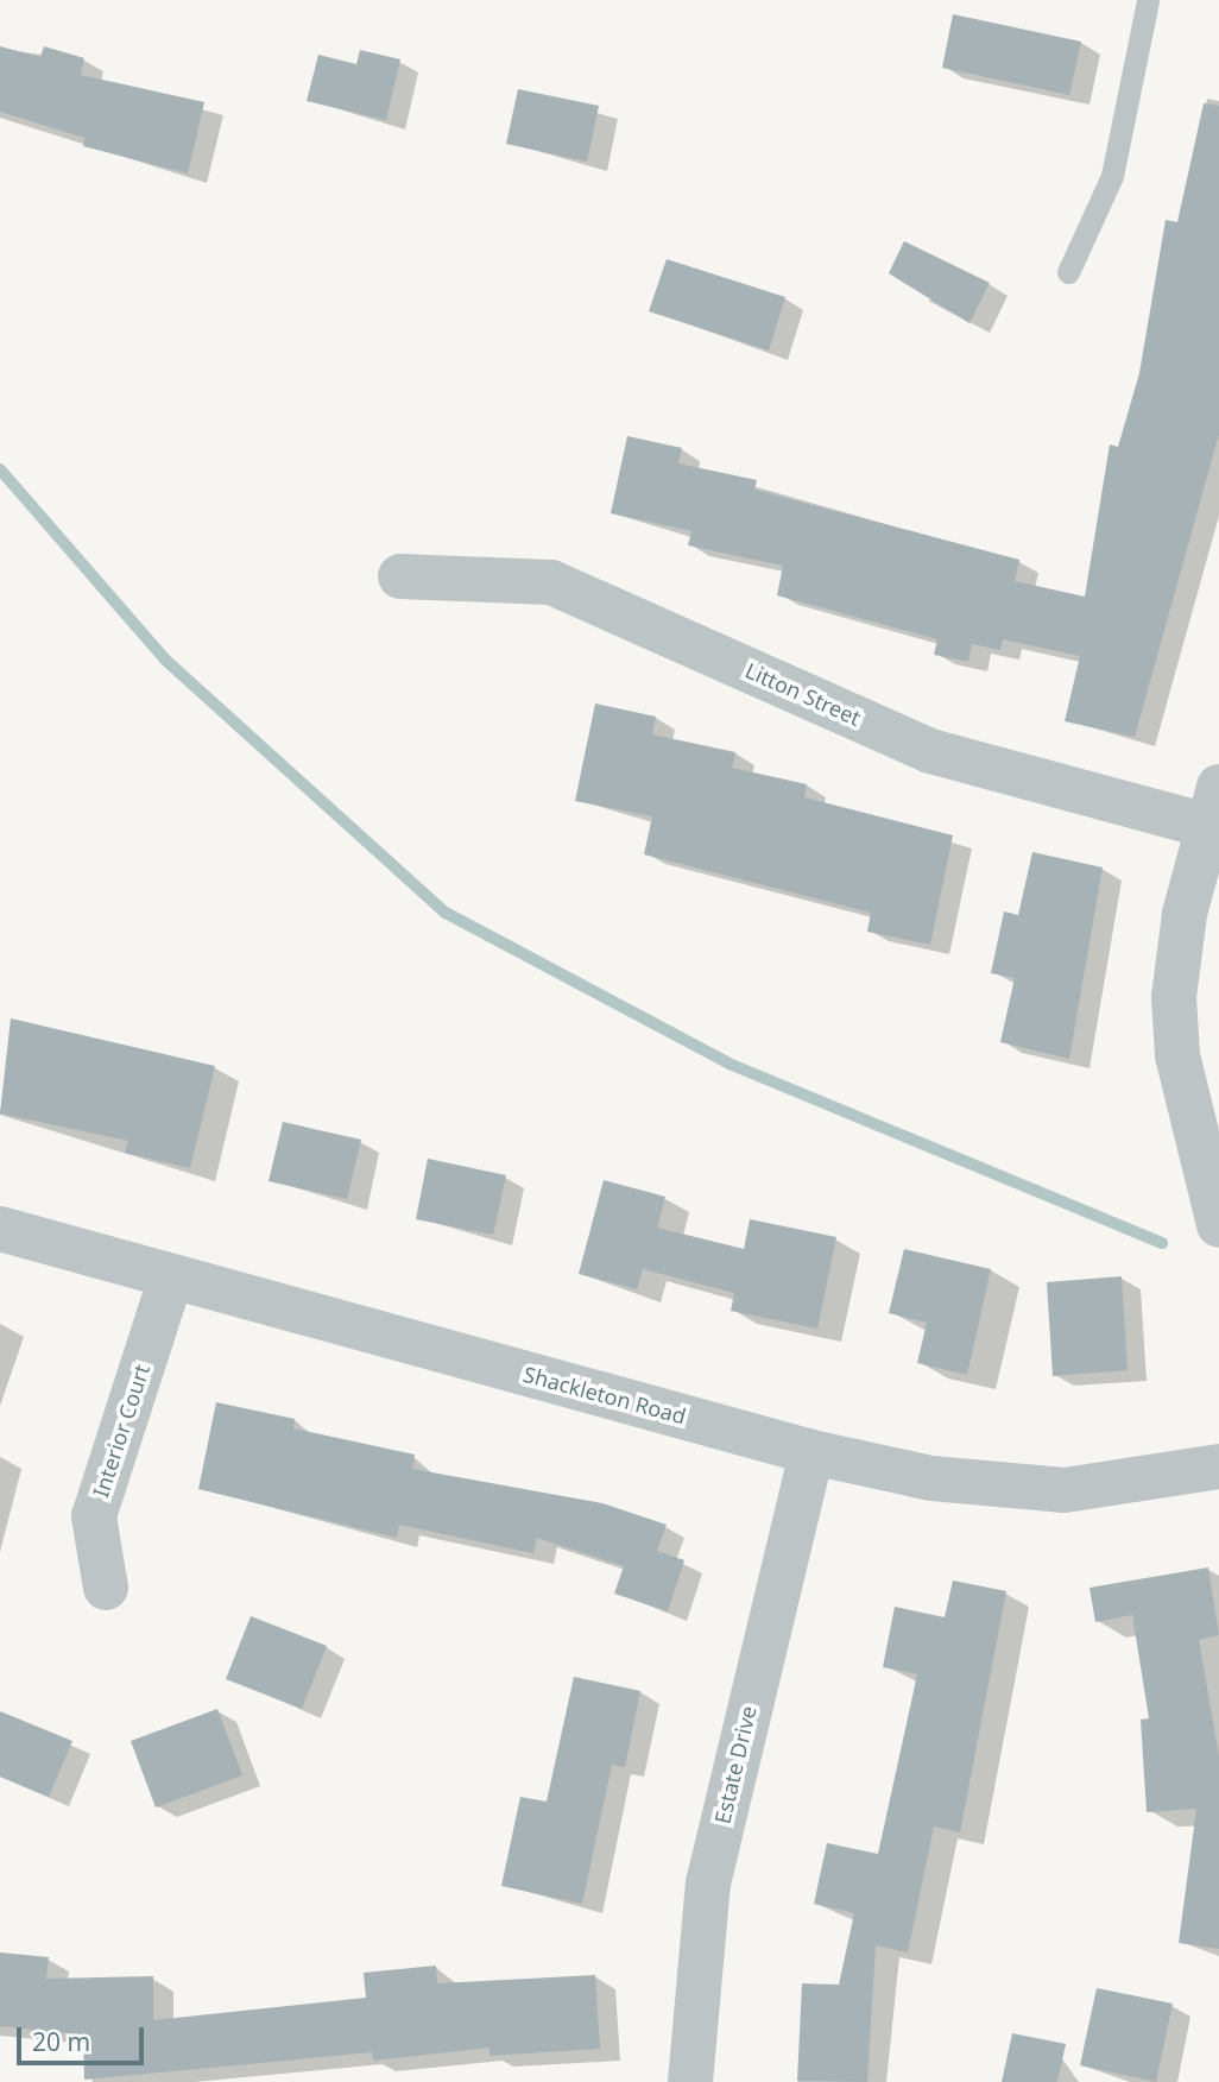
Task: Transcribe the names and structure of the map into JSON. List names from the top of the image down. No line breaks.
{"streets":{"street":["Litton Street","Shackleton Road","Interior Court","Estate Drive"]},"crossings":[["Shackleton Road","Interior Court"],["Shackleton Road","Estate Drive"]],"scale_bar":"20 m"}
